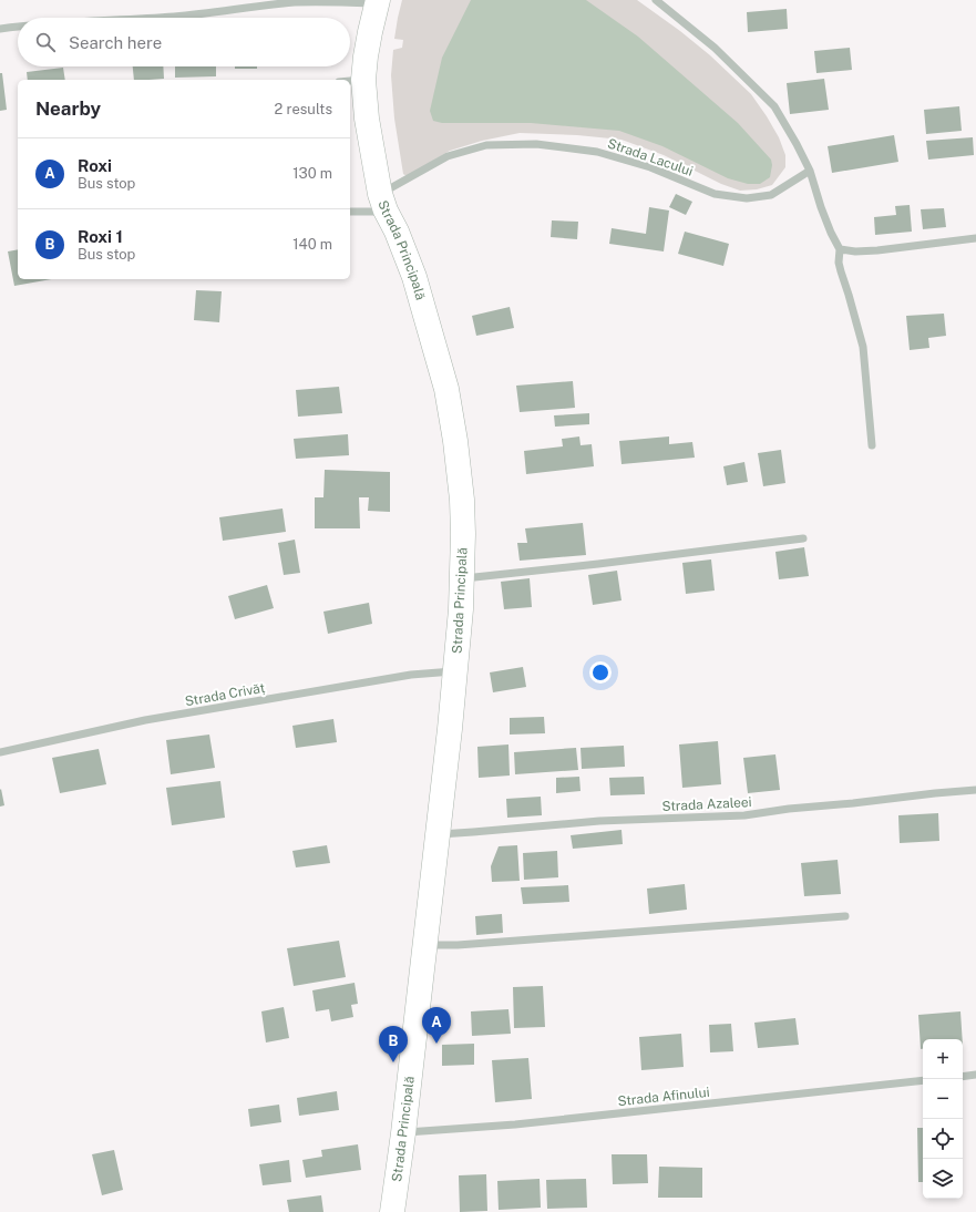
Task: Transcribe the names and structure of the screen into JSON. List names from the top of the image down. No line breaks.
{"streets":{"main road":["Strada Principală"],"street":["Strada Lacului","Strada Crivăț","Strada Azaleei","Strada Afinului"]},"crossings":[["Strada Lacului","Strada Principală"],["Strada Principală","Strada Crivăț"],["Strada Principală","Strada Azaleei"],["Strada Principală","Strada Afinului"]],"page":{"search":"Search here","heading":["Nearby","2 results"],"list":[{"mark":"A","name":"Roxi","note":"Bus stop","value":"130 m"},{"mark":"B","name":"Roxi 1","note":"Bus stop","value":"140 m"}],"pins":["A","B"],"map_buttons":["+","−"]}}
